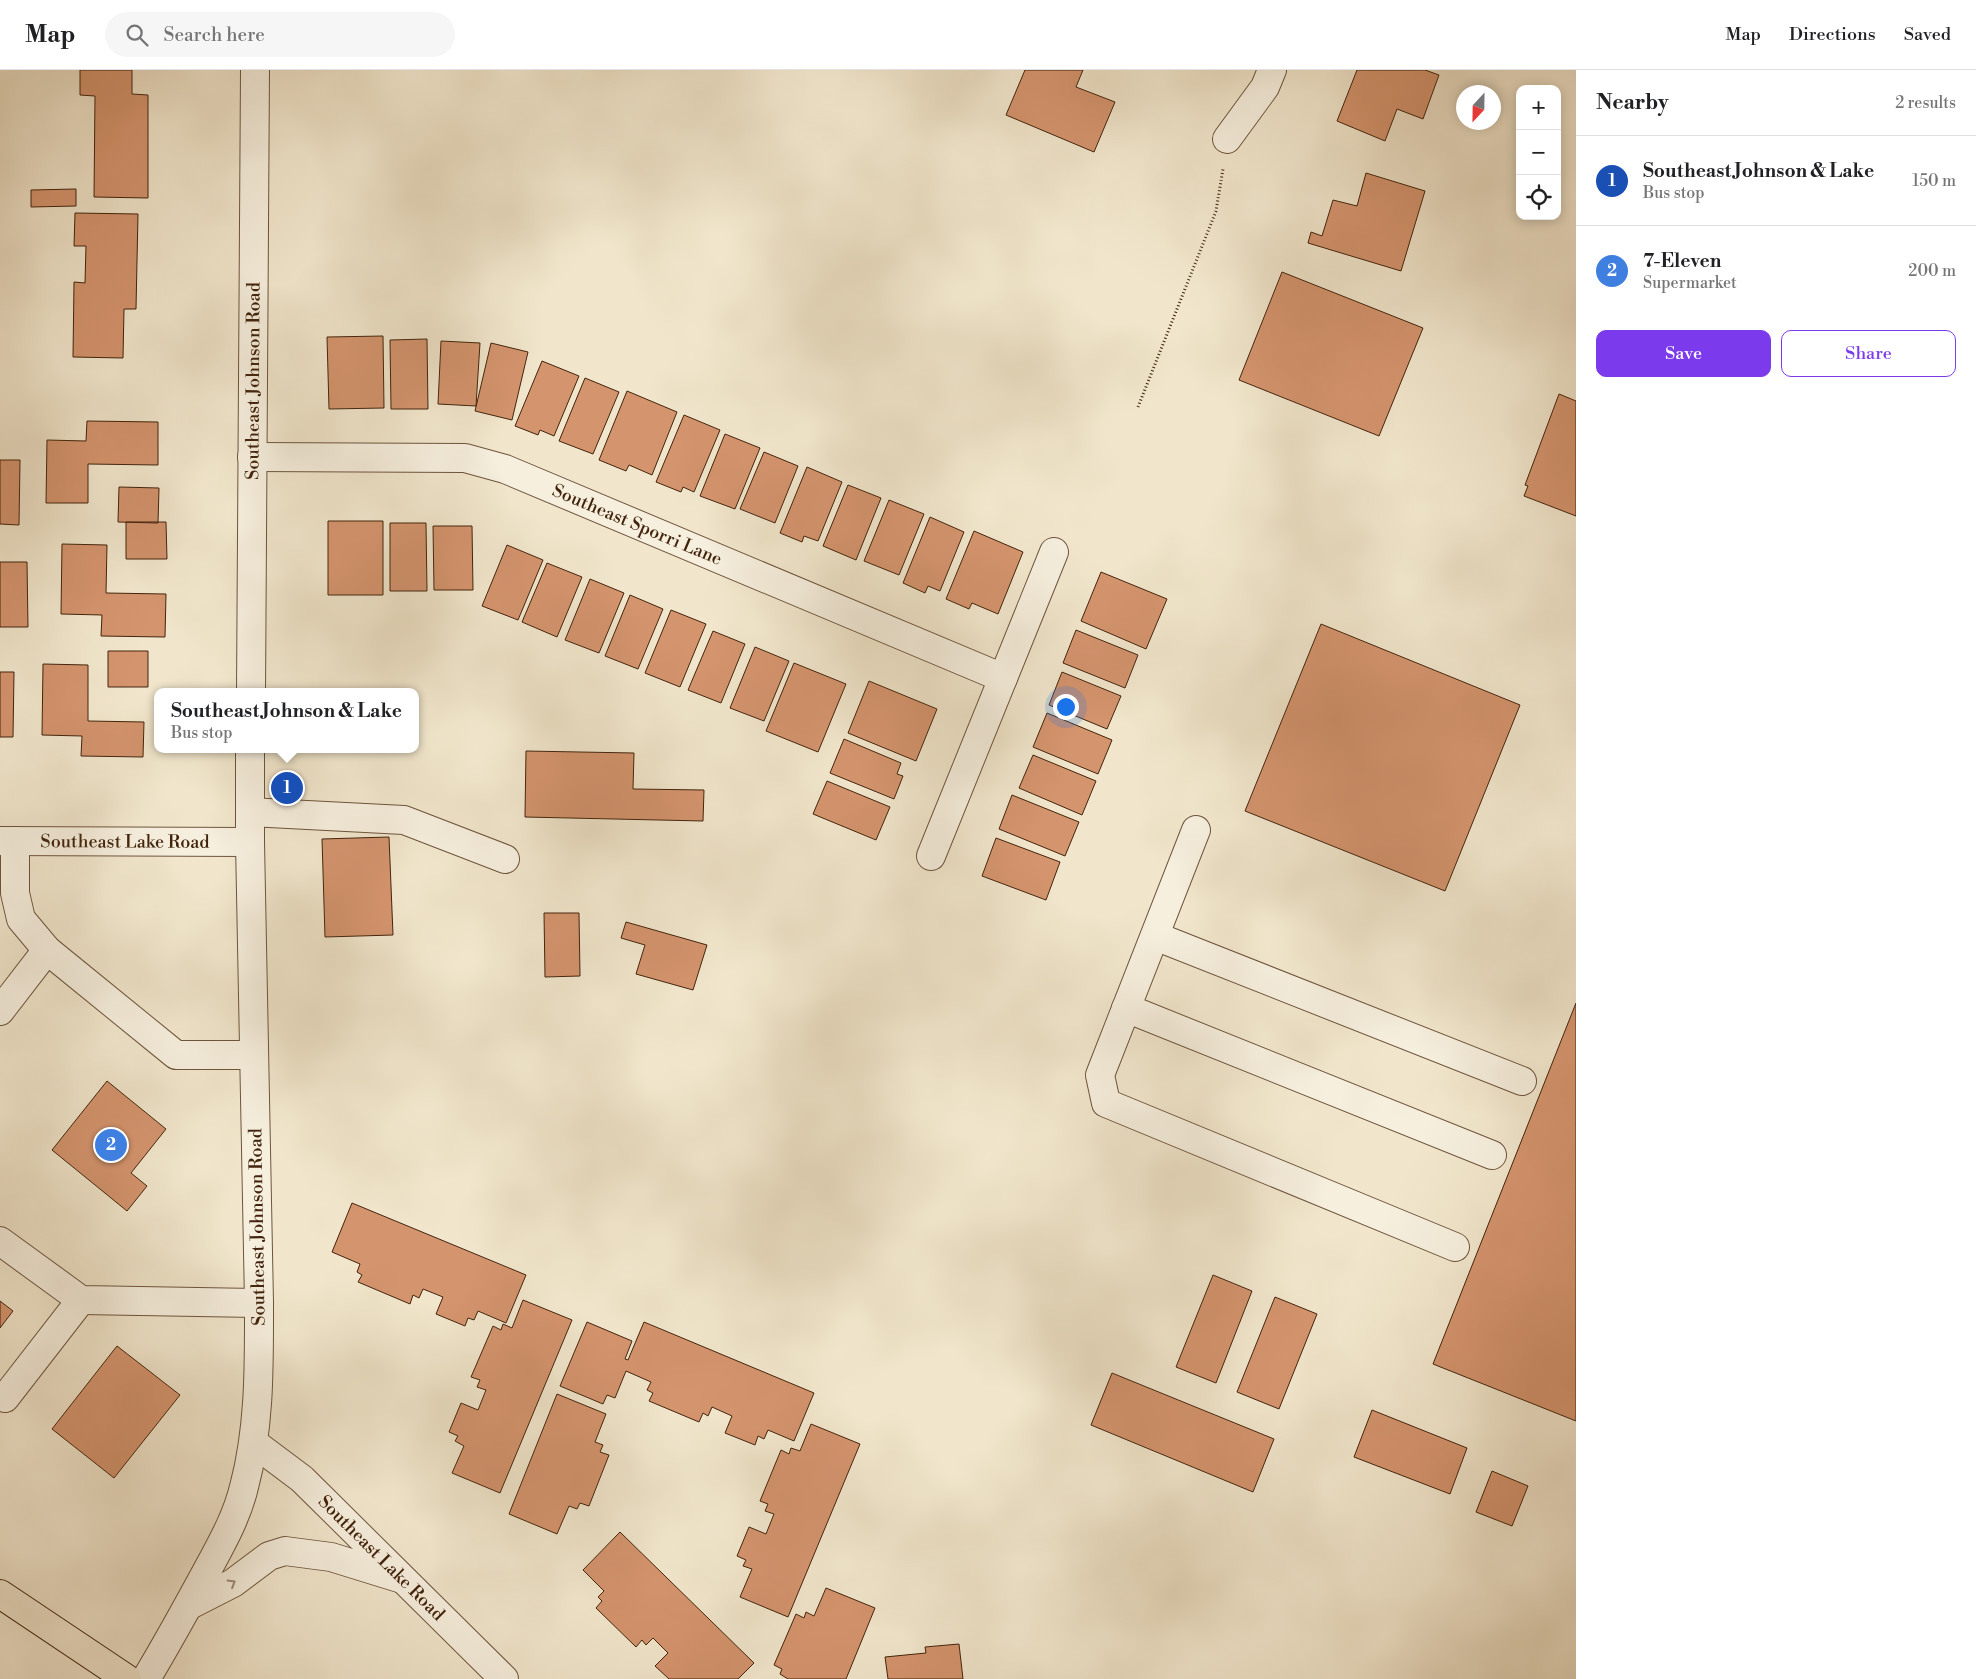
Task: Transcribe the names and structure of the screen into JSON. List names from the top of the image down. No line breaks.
{"streets":{"street":["Southeast Johnson Road","Southeast Sporri Lane","Southeast Lake Road"]},"crossings":[["Southeast Johnson Road","Southeast Sporri Lane"],["Southeast Johnson Road","Southeast Lake Road"]],"north":"bottom","page":{"header":"Map","search":"Search here","nav":["Map","Directions","Saved"],"heading":["Nearby","2 results"],"map_buttons":["+","−"],"list":[{"mark":"1","name":"Southeast Johnson & Lake","note":"Bus stop","value":"150 m"},{"mark":"2","name":"7-Eleven","note":"Supermarket","value":"200 m"}],"buttons":["Save","Share"],"popup":["Southeast Johnson & Lake","Bus stop"],"pins":["1","2"]}}
